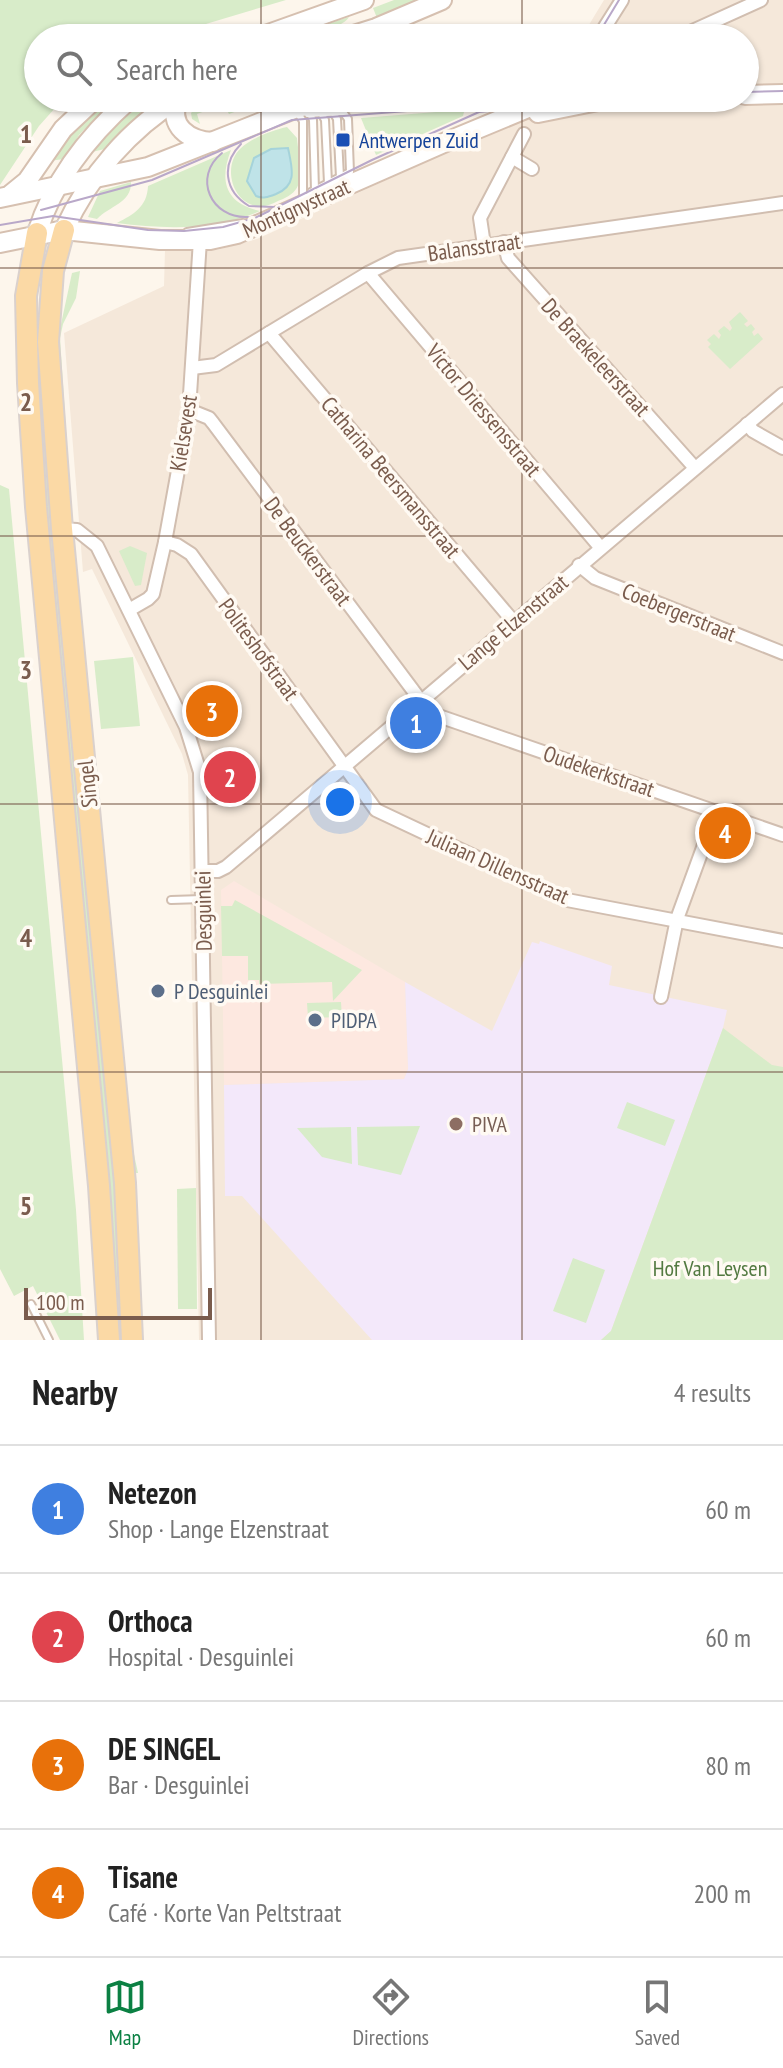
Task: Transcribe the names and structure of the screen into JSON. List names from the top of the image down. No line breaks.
{"streets":{"main road":["Singel"],"street":["Montignystraat","Balansstraat","De Braekeleerstraat","Victor Driessensstraat","Kielsevest","Catharina Beersmansstraat","De Beuckerstraat","Coebergerstraat","Lange Elzenstraat","Politeshofstraat","Oudekerkstraat","Juliaan Dillensstraat","Desguinlei"]},"crossings":[["Montignystraat","Kielsevest"],["Montignystraat","Singel"],["Balansstraat","De Braekeleerstraat"],["Balansstraat","Victor Driessensstraat"],["Balansstraat","Kielsevest"],["Balansstraat","Catharina Beersmansstraat"],["De Braekeleerstraat","Lange Elzenstraat"],["Victor Driessensstraat","Lange Elzenstraat"],["Kielsevest","De Beuckerstraat"],["Kielsevest","Politeshofstraat"],["Kielsevest","Desguinlei"],["Catharina Beersmansstraat","Lange Elzenstraat"],["De Beuckerstraat","Lange Elzenstraat"],["De Beuckerstraat","Oudekerkstraat"],["Coebergerstraat","Lange Elzenstraat"],["Lange Elzenstraat","Politeshofstraat"],["Lange Elzenstraat","Oudekerkstraat"],["Lange Elzenstraat","Juliaan Dillensstraat"],["Lange Elzenstraat","Desguinlei"],["Politeshofstraat","Juliaan Dillensstraat"],["Singel","Desguinlei"]],"parks":["Hof Van Leysen"],"places":{"transit":["Antwerpen Zuid"],"other":["P Desguinlei","PIDPA","PIVA"]},"scale_bar":"100 m","page":{"search":"Search here","pins":["3","1","2","4"],"scale":"100 m","heading":["Nearby","4 results"],"list":[{"mark":"1","name":"Netezon","note":"Shop · Lange Elzenstraat","value":"60 m"},{"mark":"2","name":"Orthoca","note":"Hospital · Desguinlei","value":"60 m"},{"mark":"3","name":"DE SINGEL","note":"Bar · Desguinlei","value":"80 m"},{"mark":"4","name":"Tisane","note":"Café · Korte Van Peltstraat","value":"200 m"}],"nav":["Map","Directions","Saved"]},"grid":{"rows":["1","2","3","4","5"]}}
